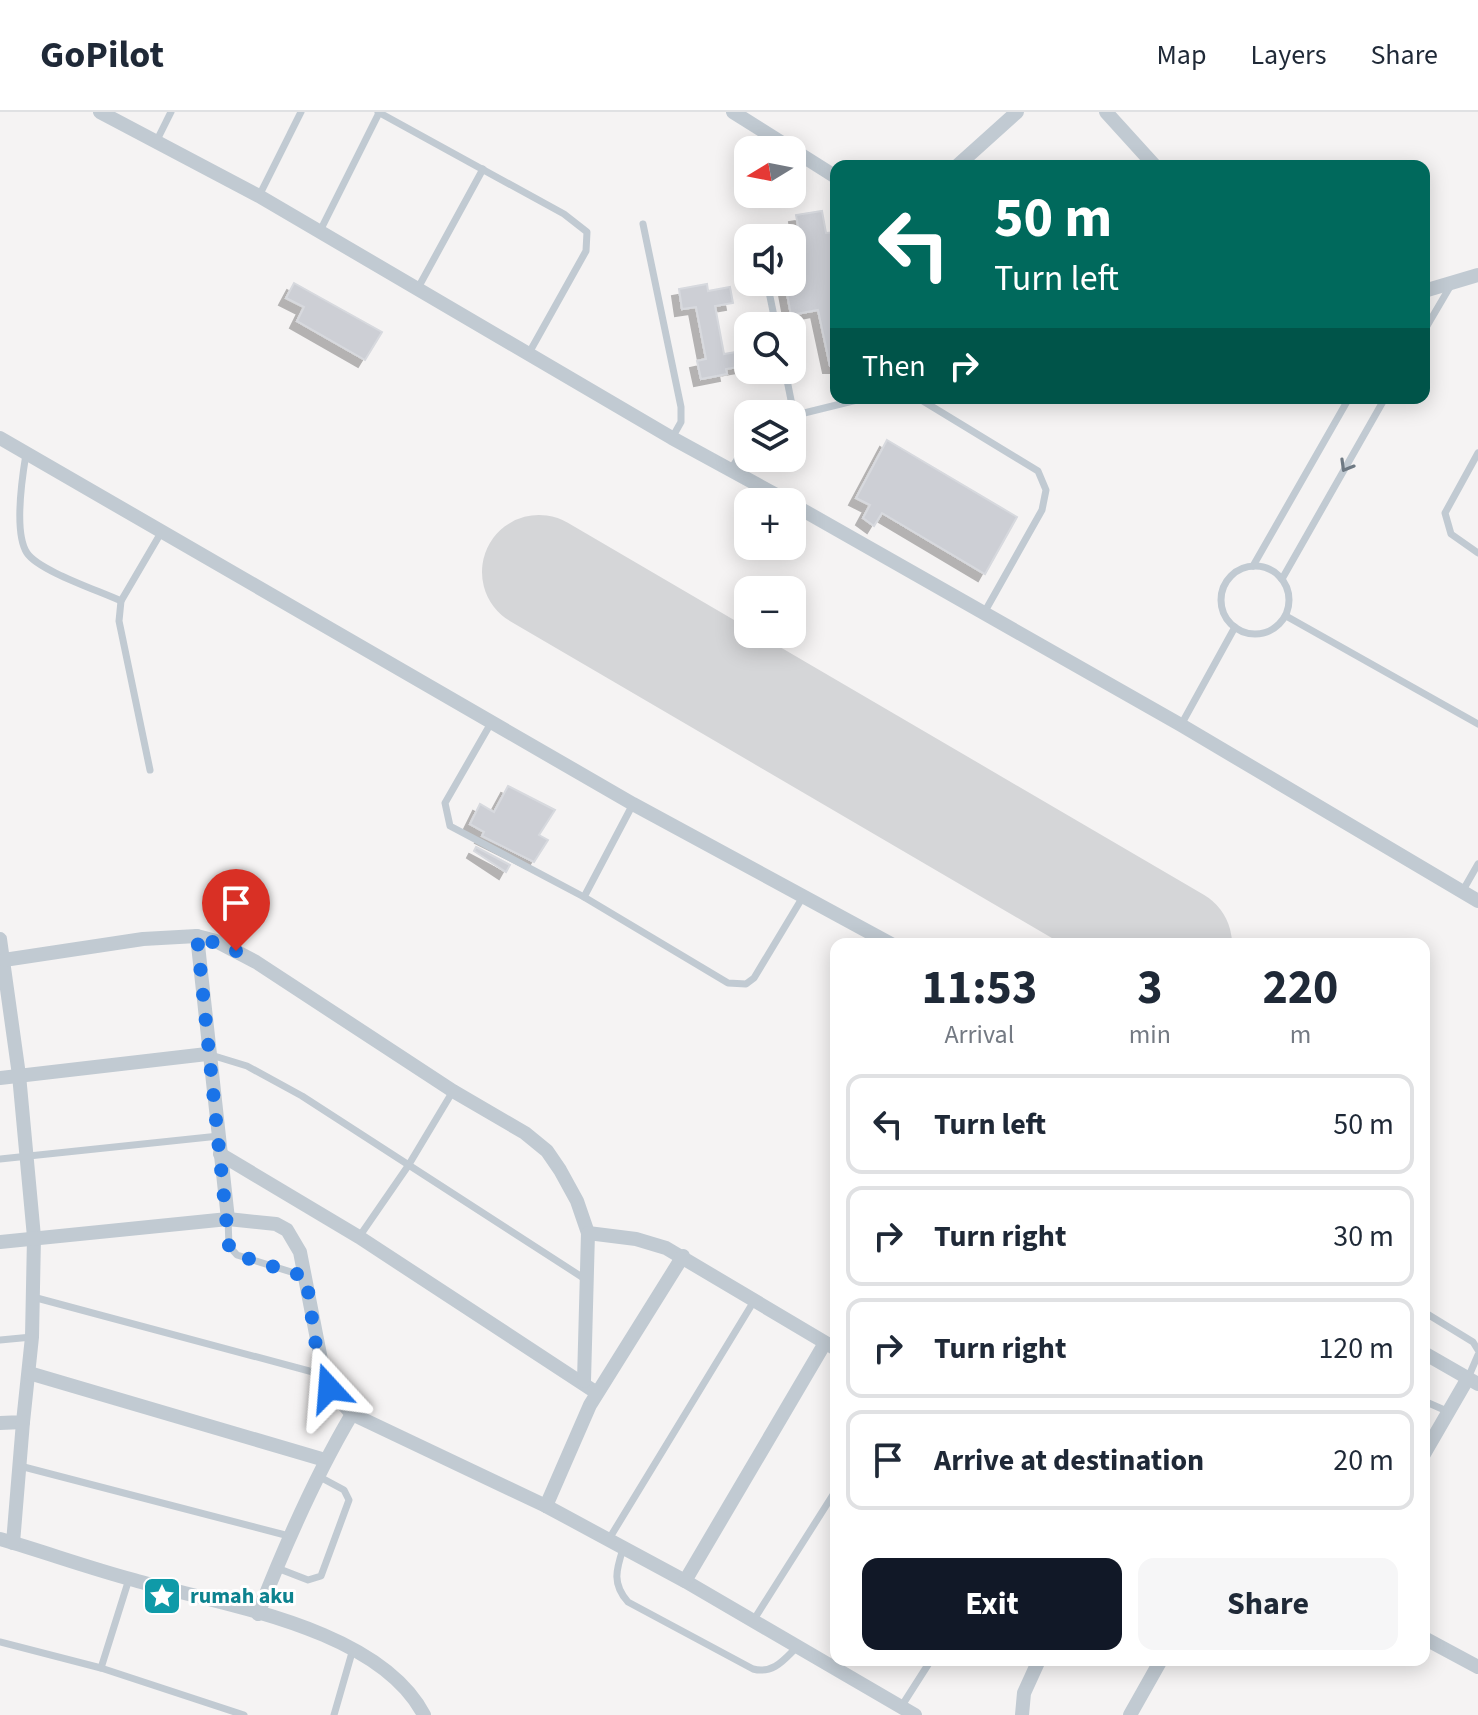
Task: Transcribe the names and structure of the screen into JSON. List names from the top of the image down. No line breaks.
{"places":{"place":["rumah aku"]},"north":"left","page":{"header":"GoPilot","nav":["Map","Layers","Share"],"map_buttons":["+","−"],"turn":["50 m","Turn left"],"then":"Then","eta":["11:53","Arrival","3","min","220","m"],"list":[{"name":"Turn left","value":"50 m"},{"name":"Turn right","value":"30 m"},{"name":"Turn right","value":"120 m"},{"name":"Arrive at destination","value":"20 m"}],"buttons":["Exit","Share"]}}
